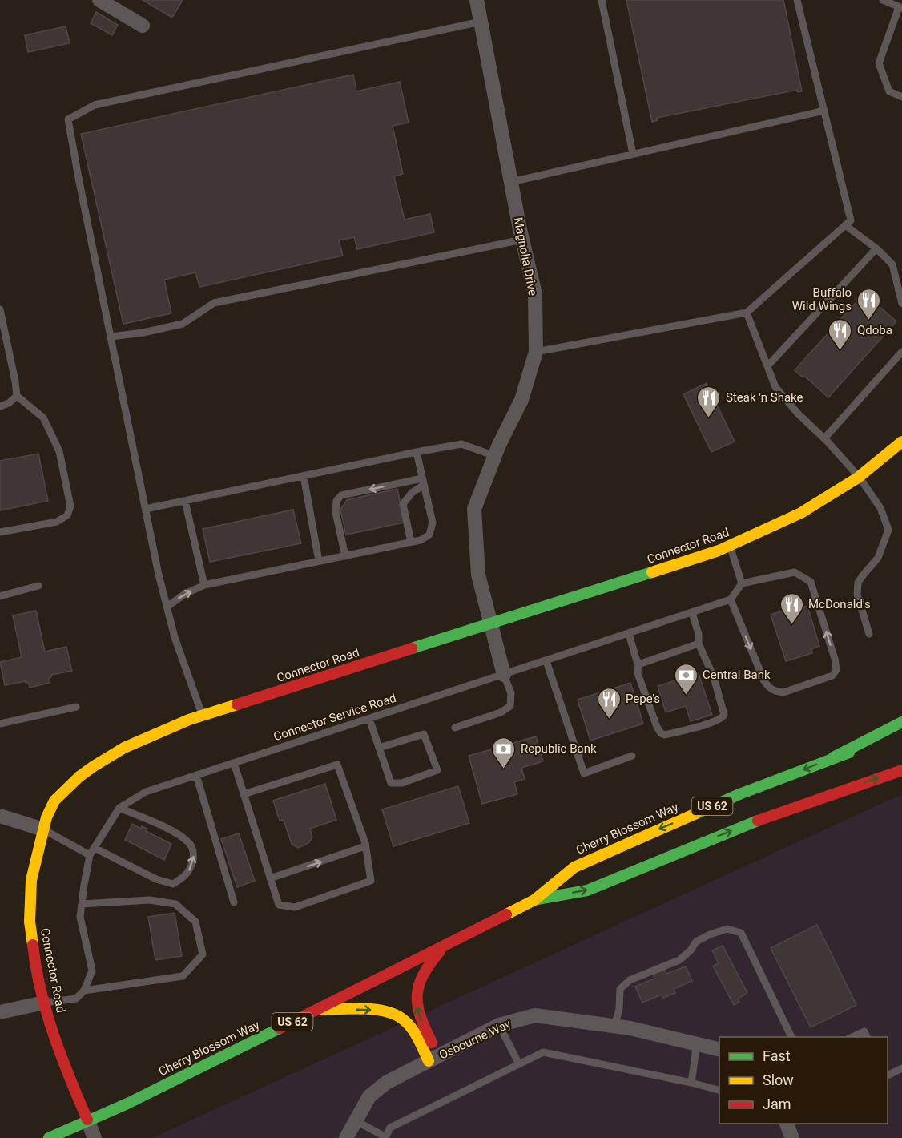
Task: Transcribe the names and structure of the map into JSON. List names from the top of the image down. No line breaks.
{"streets":{"main road":["Connector Road","US 62","Cherry Blossom Way"],"street":["Magnolia Drive","Osbourne Way"],"lane":["Connector Service Road"]},"crossings":[["Magnolia Drive","Connector Road"],["Magnolia Drive","Connector Service Road"],["Connector Road","Cherry Blossom Way"]],"places":{"restaurant":["Buffalo Wild Wings","Qdoba","Steak 'n Shake","McDonald's","Pepe’s"],"bank":["Central Bank","Republic Bank"]},"legend":["Fast","Slow","Jam"]}
